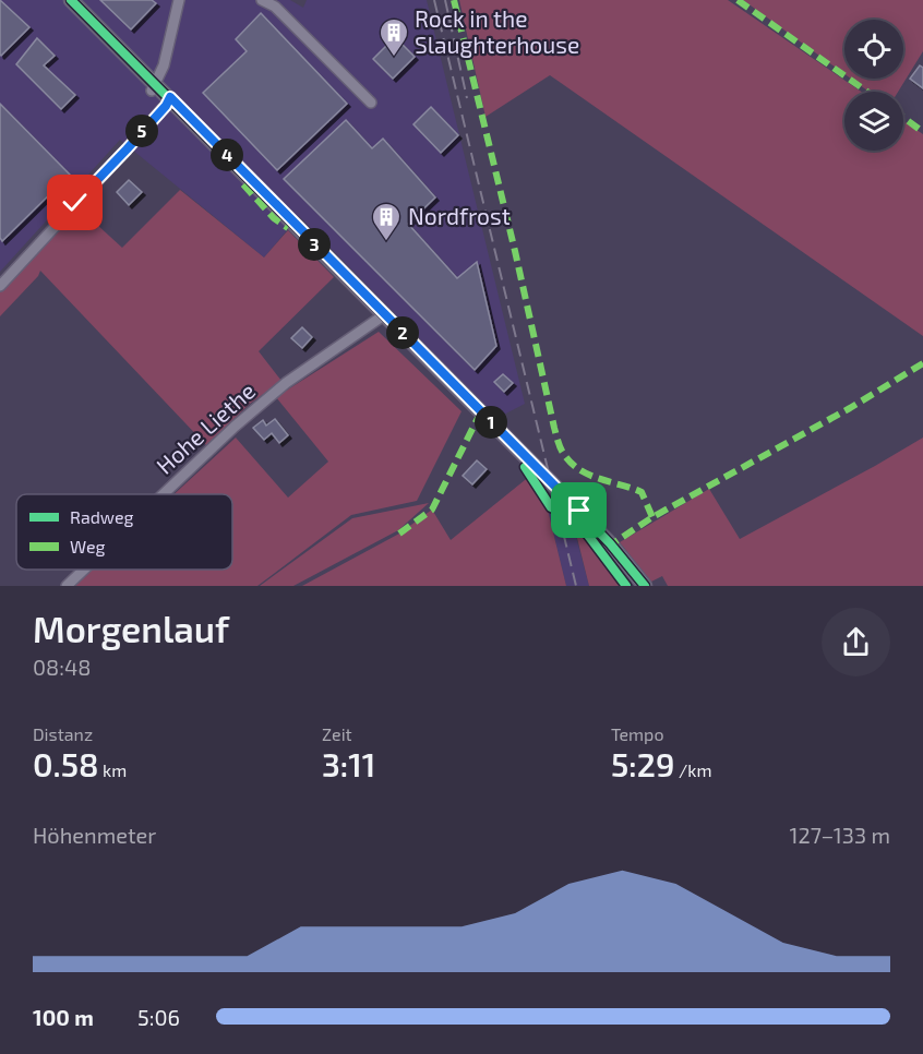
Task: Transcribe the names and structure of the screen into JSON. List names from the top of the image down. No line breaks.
{"streets":{"street":["Hohe Liethe"]},"places":{"building":["Rock in the Slaughterhouse","Nordfrost"]},"legend":["Radweg","Weg"],"page":{"pins":["5","4","3","2","1"],"heading":["Morgenlauf","08:48"],"stats":[["Distanz","0.58 km"],["Zeit","3:11"],["Tempo","5:29 /km"]],"chart":["Höhenmeter","127–133 m"],"list":[{"name":"100 m","note":"5:06"}]}}
